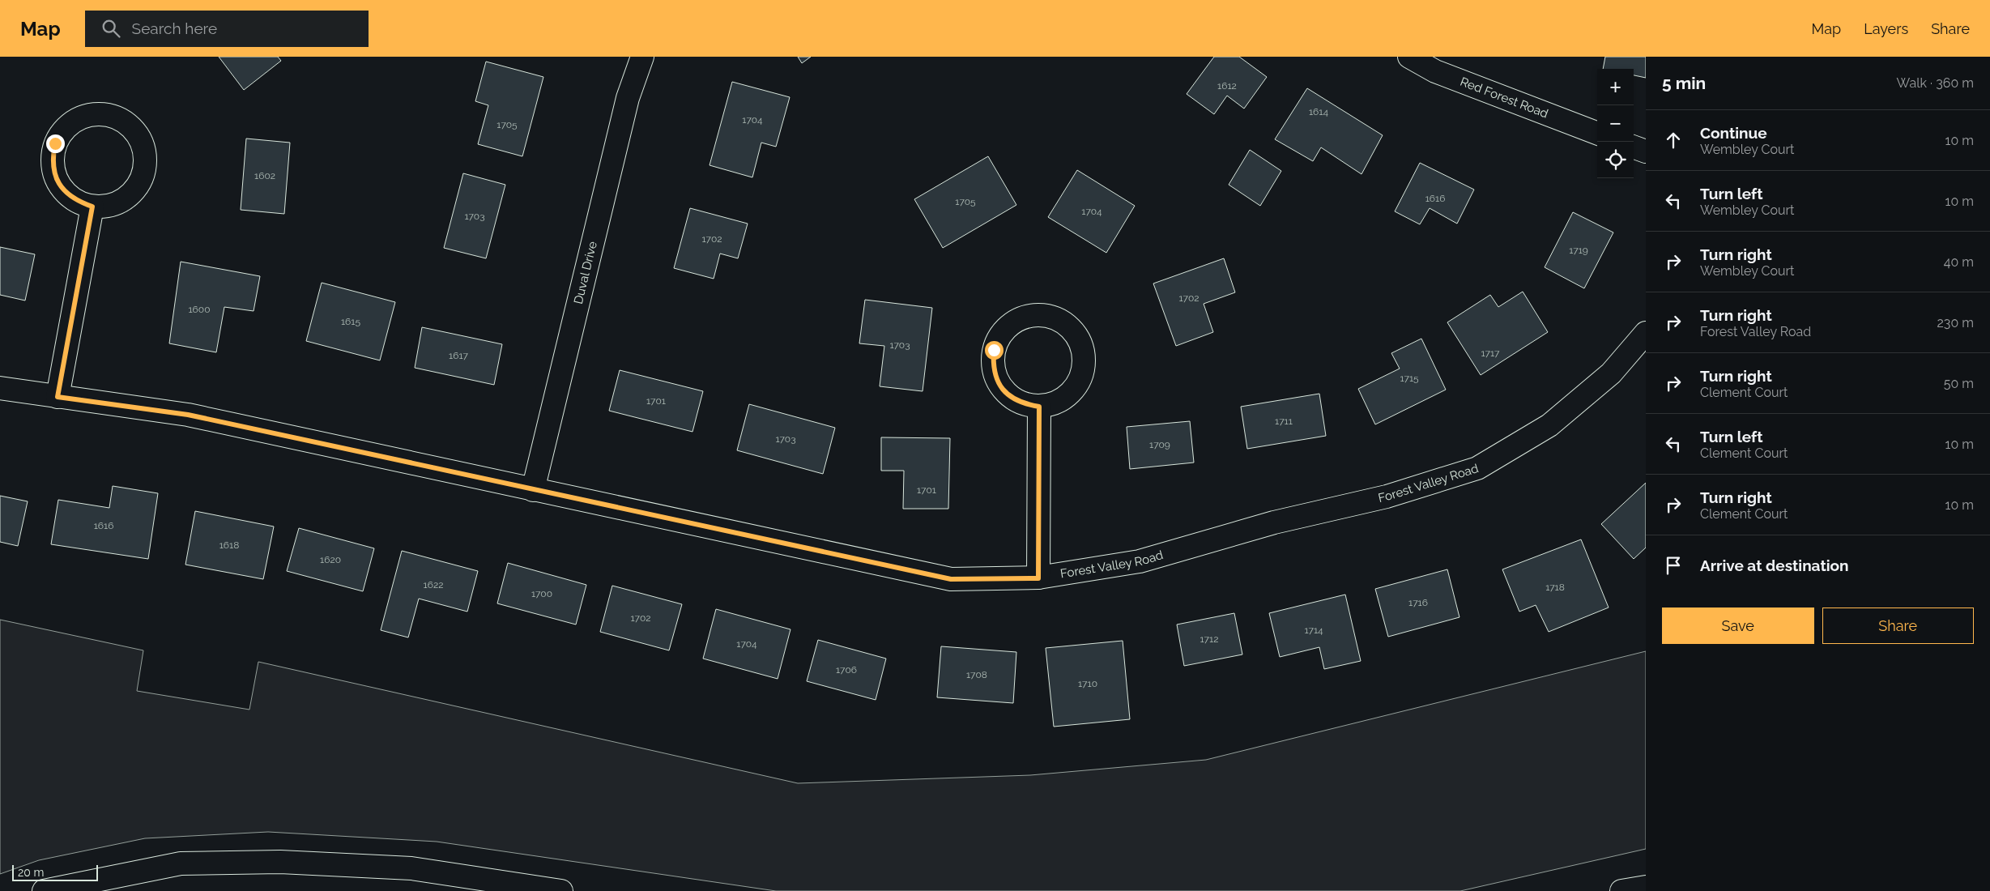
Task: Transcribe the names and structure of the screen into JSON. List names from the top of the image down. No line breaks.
{"streets":{"main road":["Red Forest Road","Duval Drive","Forest Valley Road"]},"crossings":[["Duval Drive","Forest Valley Road"]],"house_numbers":["1612","1614","1704","1705","1602","1616","1705","1704","1703","1702","1719","1702","1600","1615","1703","1717","1617","1715","1701","1711","1703","1709","1701","1616","1618","1620","1622","1718","1700","1716","1702","1714","1712","1704","1706","1708","1710"],"scale_bar":"20 m","page":{"header":"Map","search":"Search here","nav":["Map","Layers","Share"],"heading":["5 min","Walk · 360 m"],"map_buttons":["+","−"],"list":[["Continue","Wembley Court","10 m"],["Turn left","Wembley Court","10 m"],["Turn right","Wembley Court","40 m"],["Turn right","Forest Valley Road","230 m"],["Turn right","Clement Court","50 m"],["Turn left","Clement Court","10 m"],["Turn right","Clement Court","10 m"],"Arrive at destination"],"buttons":["Save","Share"],"scale":"20 m"}}
